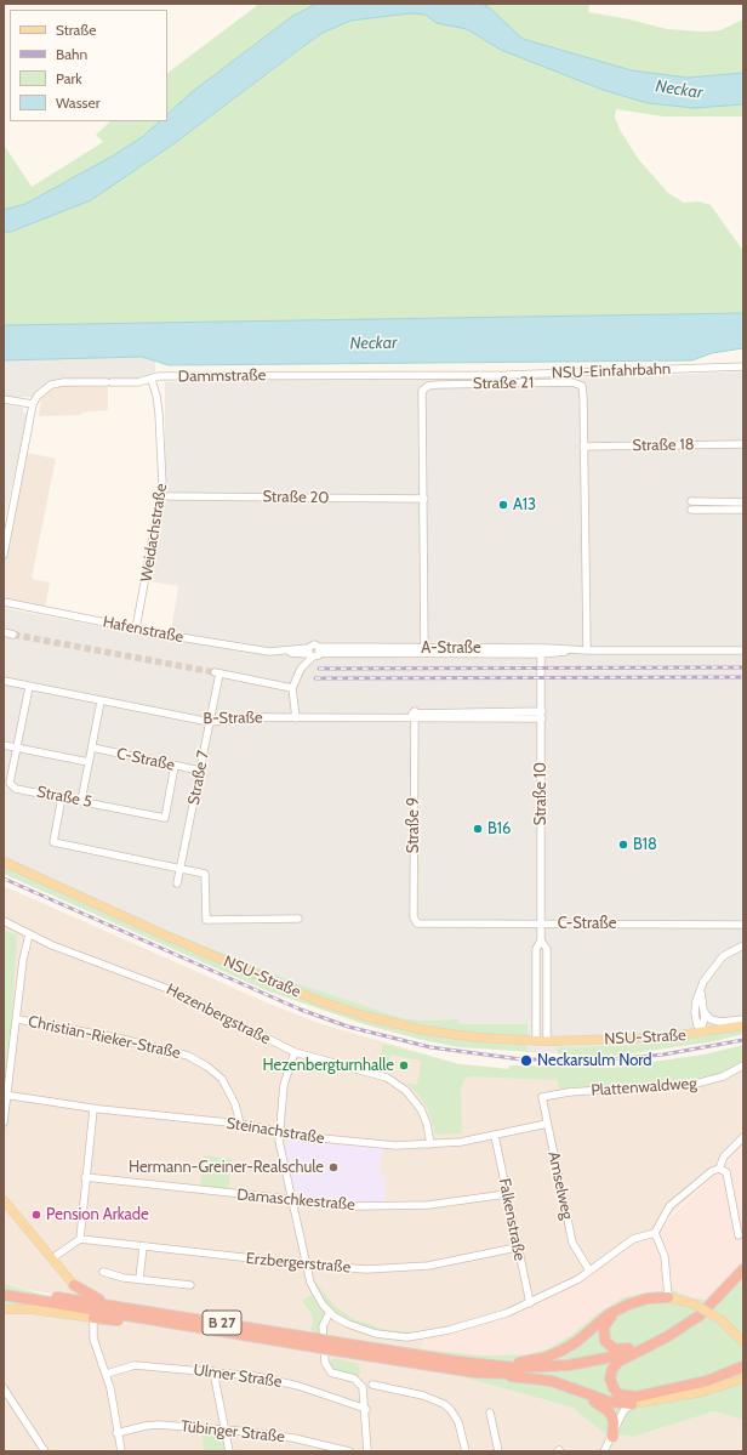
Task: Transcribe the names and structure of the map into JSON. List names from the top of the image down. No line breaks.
{"streets":{"highway":["B 27"],"main road":["NSU-Straße"],"street":["NSU-Einfahrbahn","Dammstraße","Straße 21","Straße 18","Straße 20","Weidachstraße","Hafenstraße","A-Straße","B-Straße","C-Straße","Straße 7","Straße 10","Straße 5","Straße 9","Hezenbergstraße","Christian-Rieker-Straße","Plattenwaldweg","Steinachstraße","Amselweg","Damaschkestraße","Falkenstraße","Erzbergerstraße","Ulmer Straße","Tübinger Straße"]},"crossings":[["NSU-Einfahrbahn","Dammstraße"],["Dammstraße","Weidachstraße"],["Straße 21","Straße 18"],["Straße 21","Straße 20"],["Straße 21","A-Straße"],["Weidachstraße","Hafenstraße"],["Hafenstraße","A-Straße"],["A-Straße","Straße 10"],["B-Straße","Straße 7"],["B-Straße","Straße 10"],["B-Straße","Straße 5"],["B-Straße","Straße 9"],["C-Straße","Straße 7"],["C-Straße","Straße 10"],["C-Straße","Straße 5"],["C-Straße","Straße 9"],["Hezenbergstraße","Steinachstraße"],["Christian-Rieker-Straße","Steinachstraße"],["Plattenwaldweg","Amselweg"],["Steinachstraße","Amselweg"],["Steinachstraße","Falkenstraße"],["Damaschkestraße","Falkenstraße"],["Falkenstraße","Erzbergerstraße"]],"water":["Neckar"],"places":["A13","B16","B18","Neckarsulm Nord","Hezenbergturnhalle","Hermann-Greiner-Realschule","Pension Arkade"],"legend":["Straße","Bahn","Park","Wasser"]}
